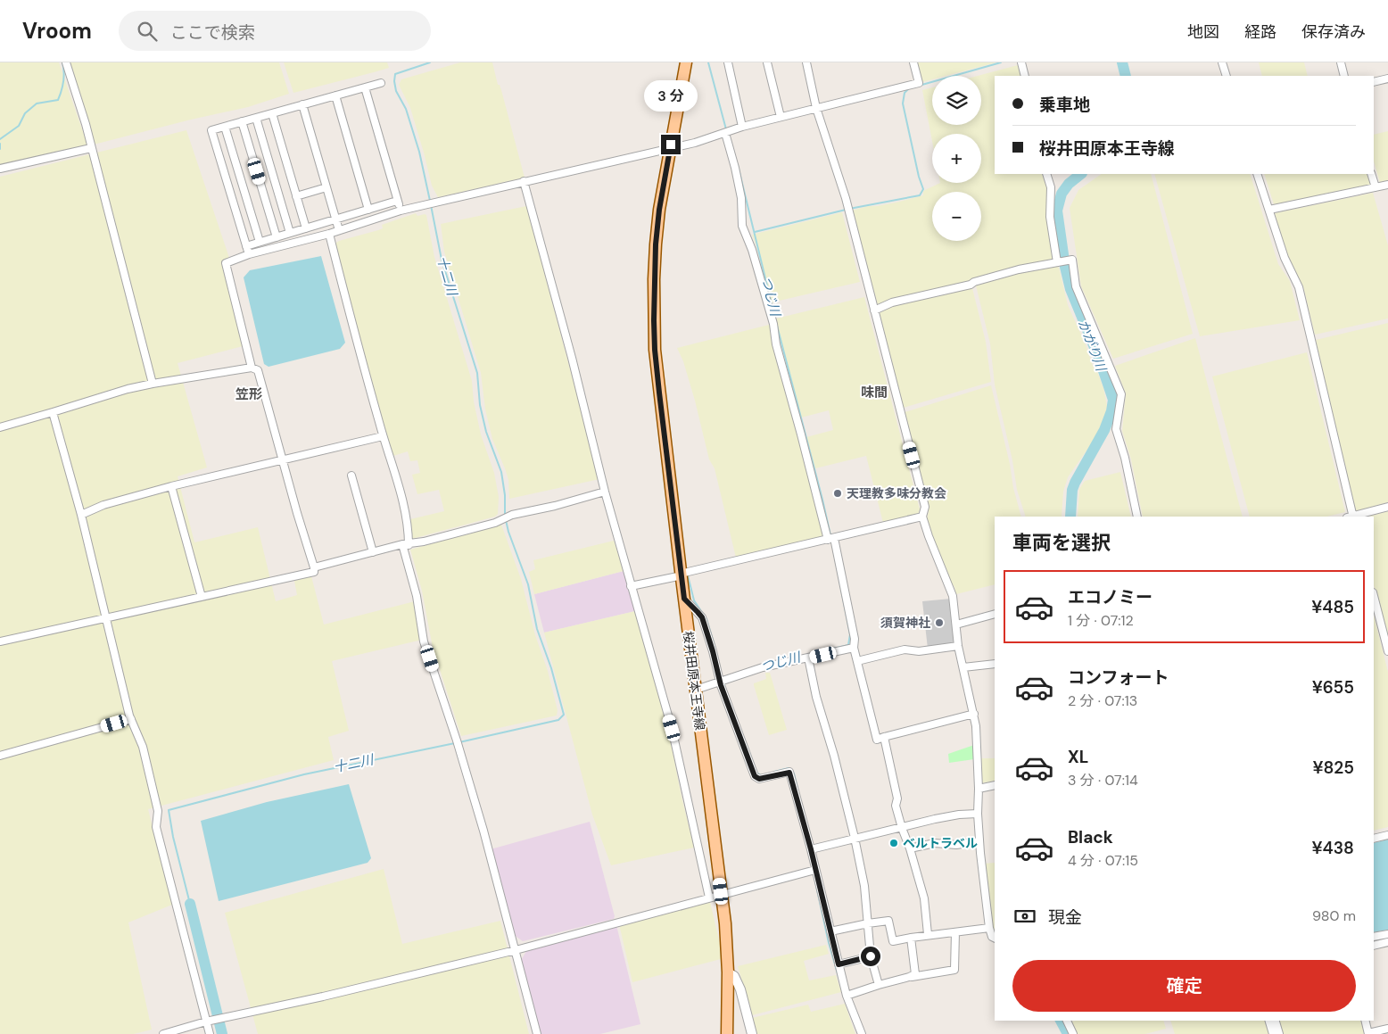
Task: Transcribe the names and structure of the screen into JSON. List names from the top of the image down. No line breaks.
{"streets":{"main road":["桜井田原本王寺線"]},"districts":["味間","笠形"],"water":["十二川","つじ川","かがり川"],"places":["天理教多味分教会","須賀神社","ベルトラベル"],"page":{"header":"Vroom","search":"ここで検索","nav":["地図","経路","保存済み"],"map_buttons":["+","−"],"banner":["乗車地","桜井田原本王寺線"],"bubble":"3 分","heading":"車両を選択","list":[{"name":"エコノミー","note":"1 分 · 07:12","value":"¥485"},{"name":"コンフォート","note":"2 分 · 07:13","value":"¥655"},{"name":"XL","note":"3 分 · 07:14","value":"¥825"},{"name":"Black","note":"4 分 · 07:15","value":"¥438"}],"pay":["現金","980 m"],"buttons":"確定"}}
